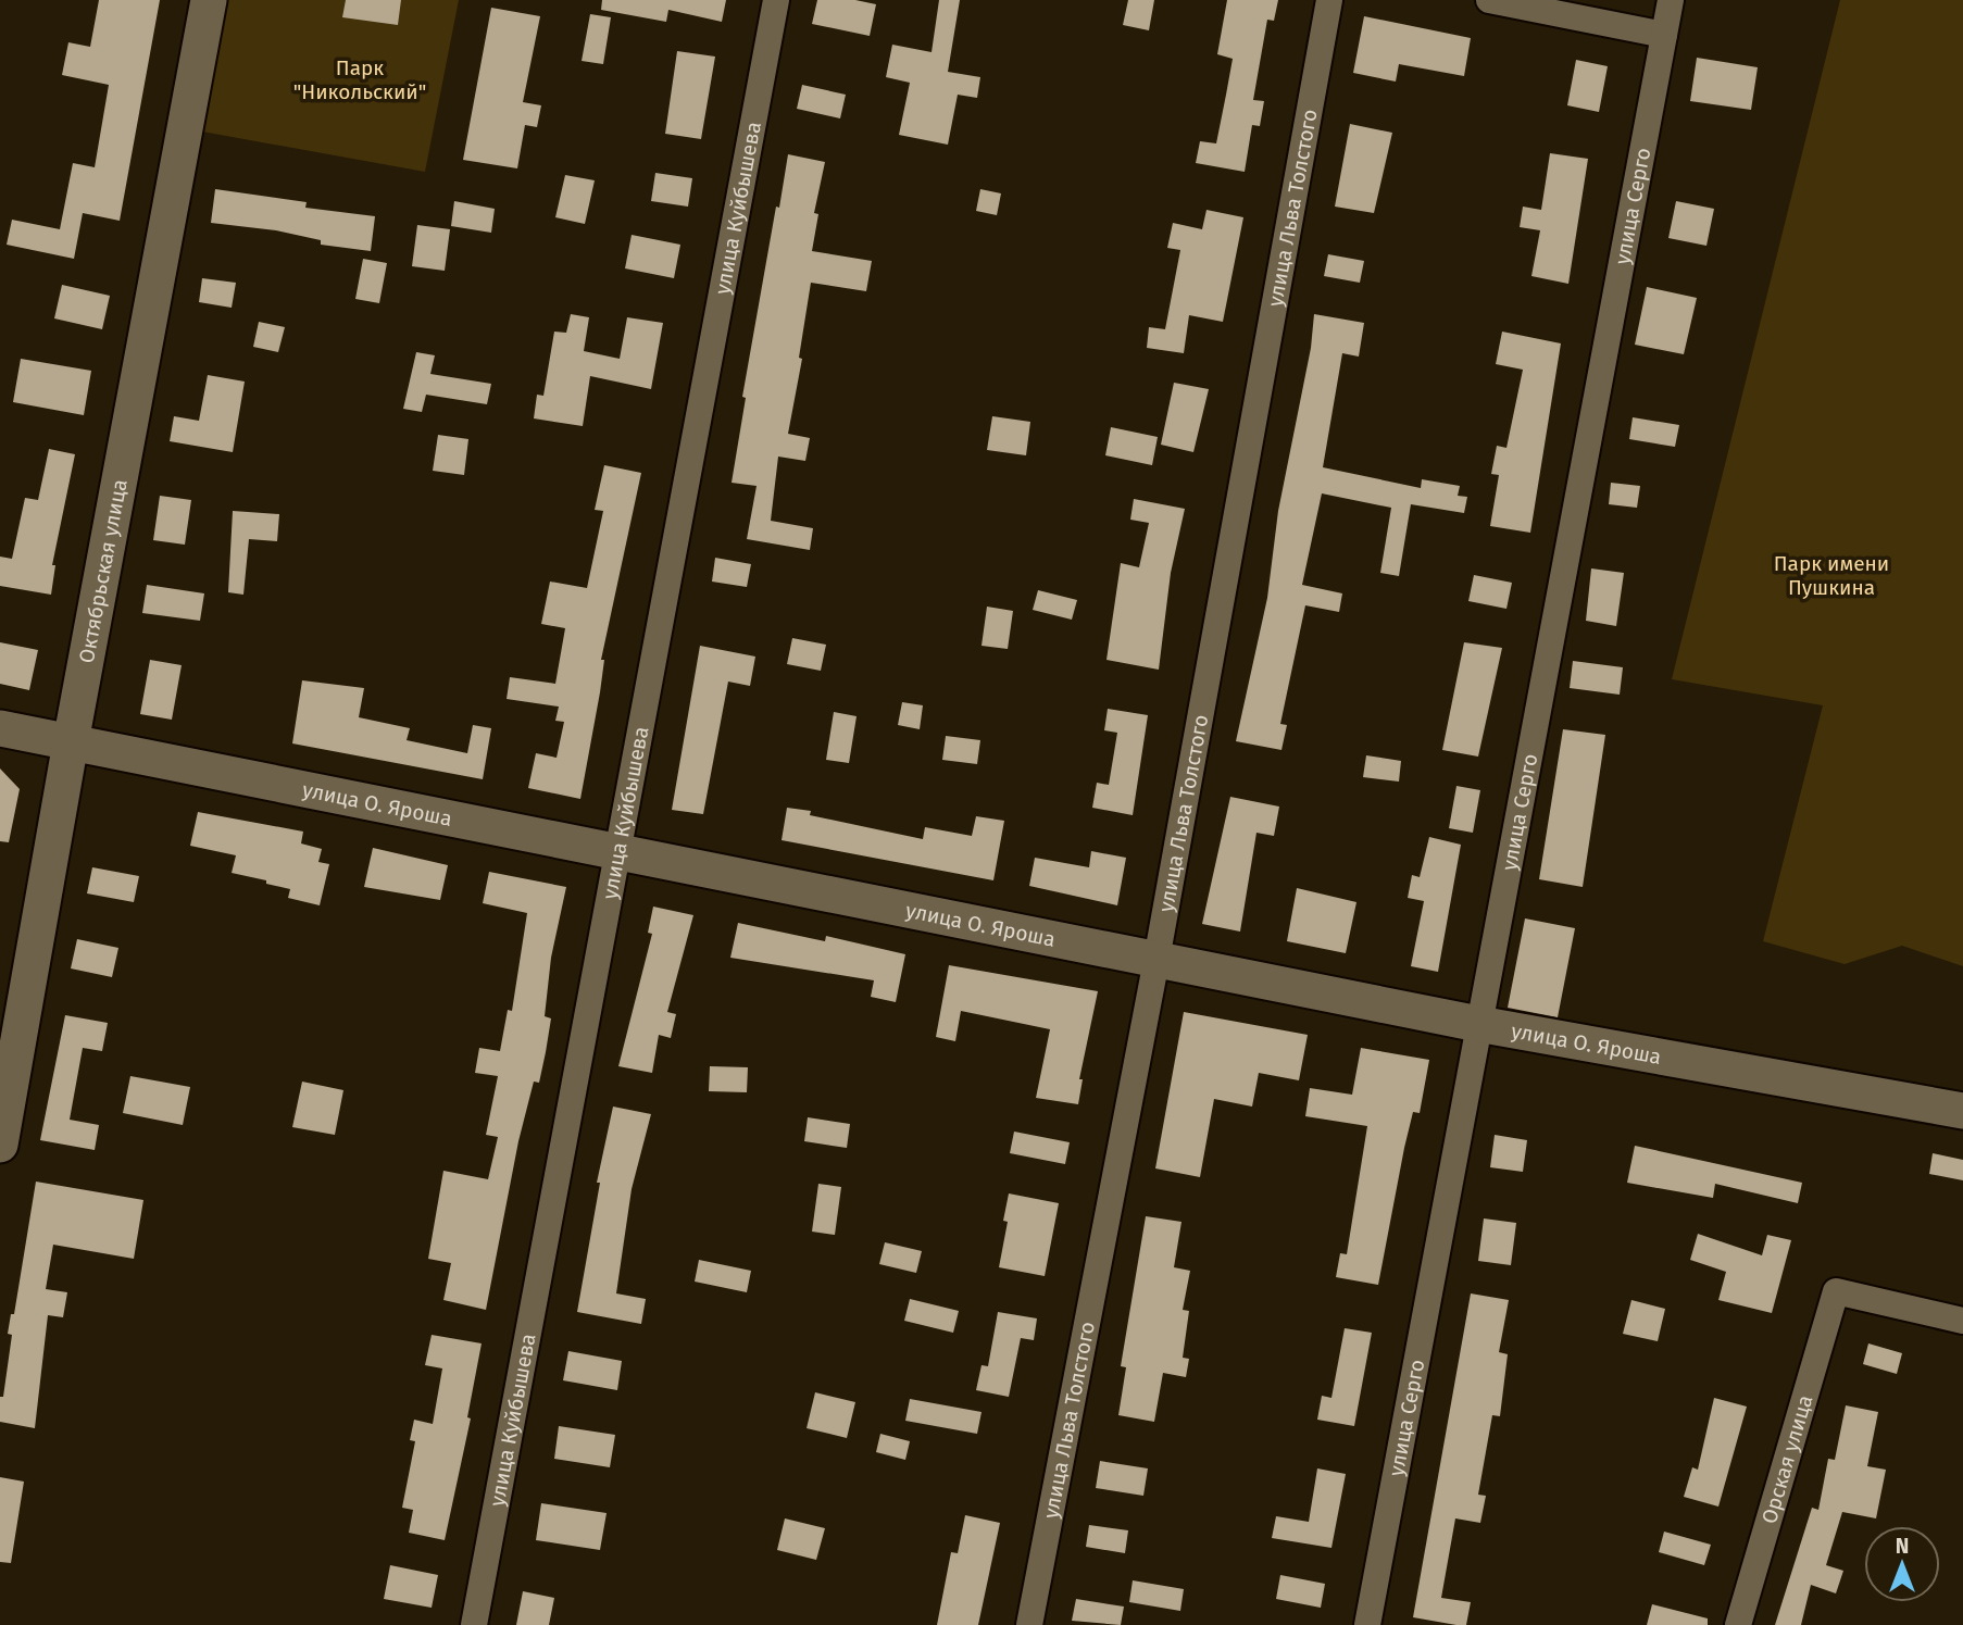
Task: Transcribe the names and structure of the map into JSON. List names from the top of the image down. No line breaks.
{"streets":{"main road":["Октябрьская улица","улица О. Яроша"],"street":["улица Куйбышева","улица Льва Толстого","улица Серго","Орская улица"]},"crossings":[["улица Куйбышева","улица О. Яроша"],["улица Льва Толстого","улица О. Яроша"],["улица Серго","улица О. Яроша"],["Октябрьская улица","улица О. Яроша"]],"parks":["Парк \"Никольский\"","Парк имени Пушкина"],"north":"top"}
